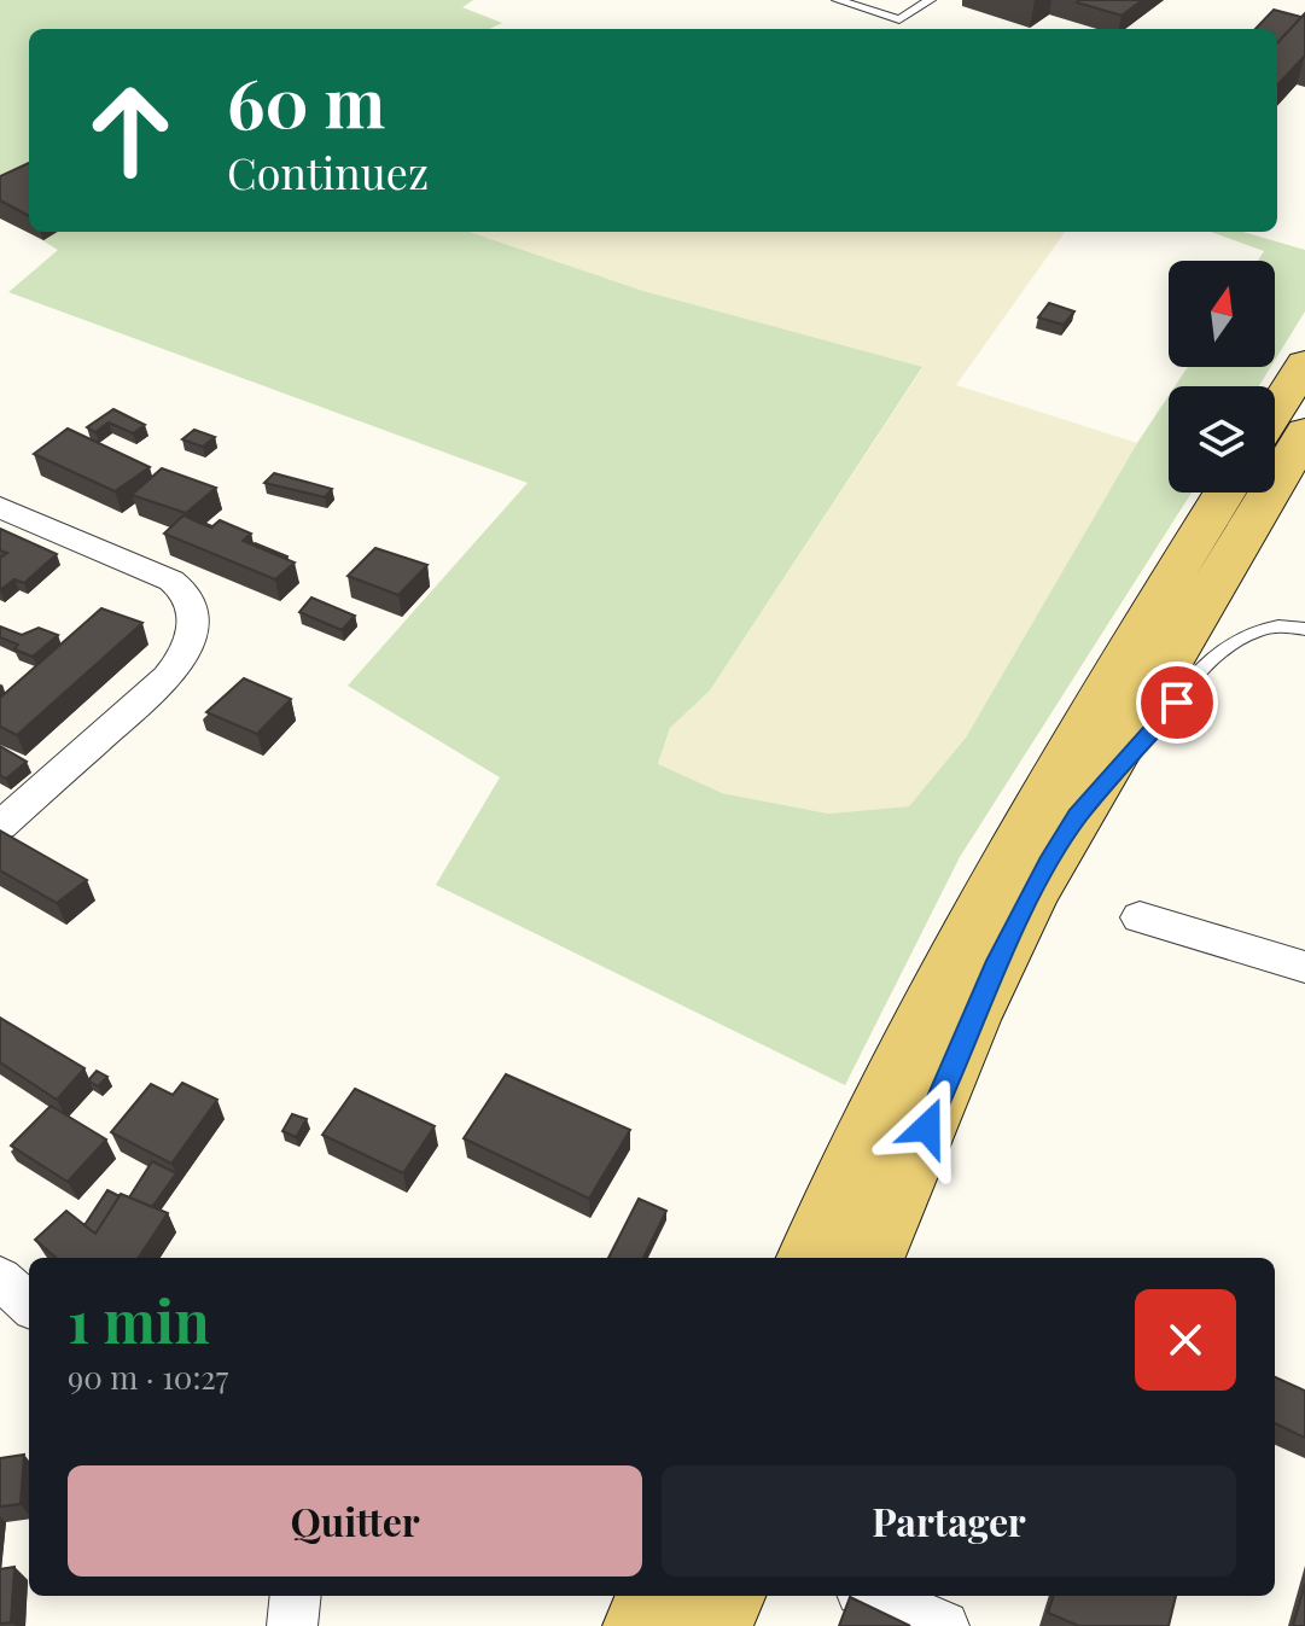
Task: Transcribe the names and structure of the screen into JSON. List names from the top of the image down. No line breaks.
{"north":"top","page":{"turn":["60 m","Continuez"],"heading":["1 min","90 m · 10:27"],"buttons":["Quitter","Partager"]}}
